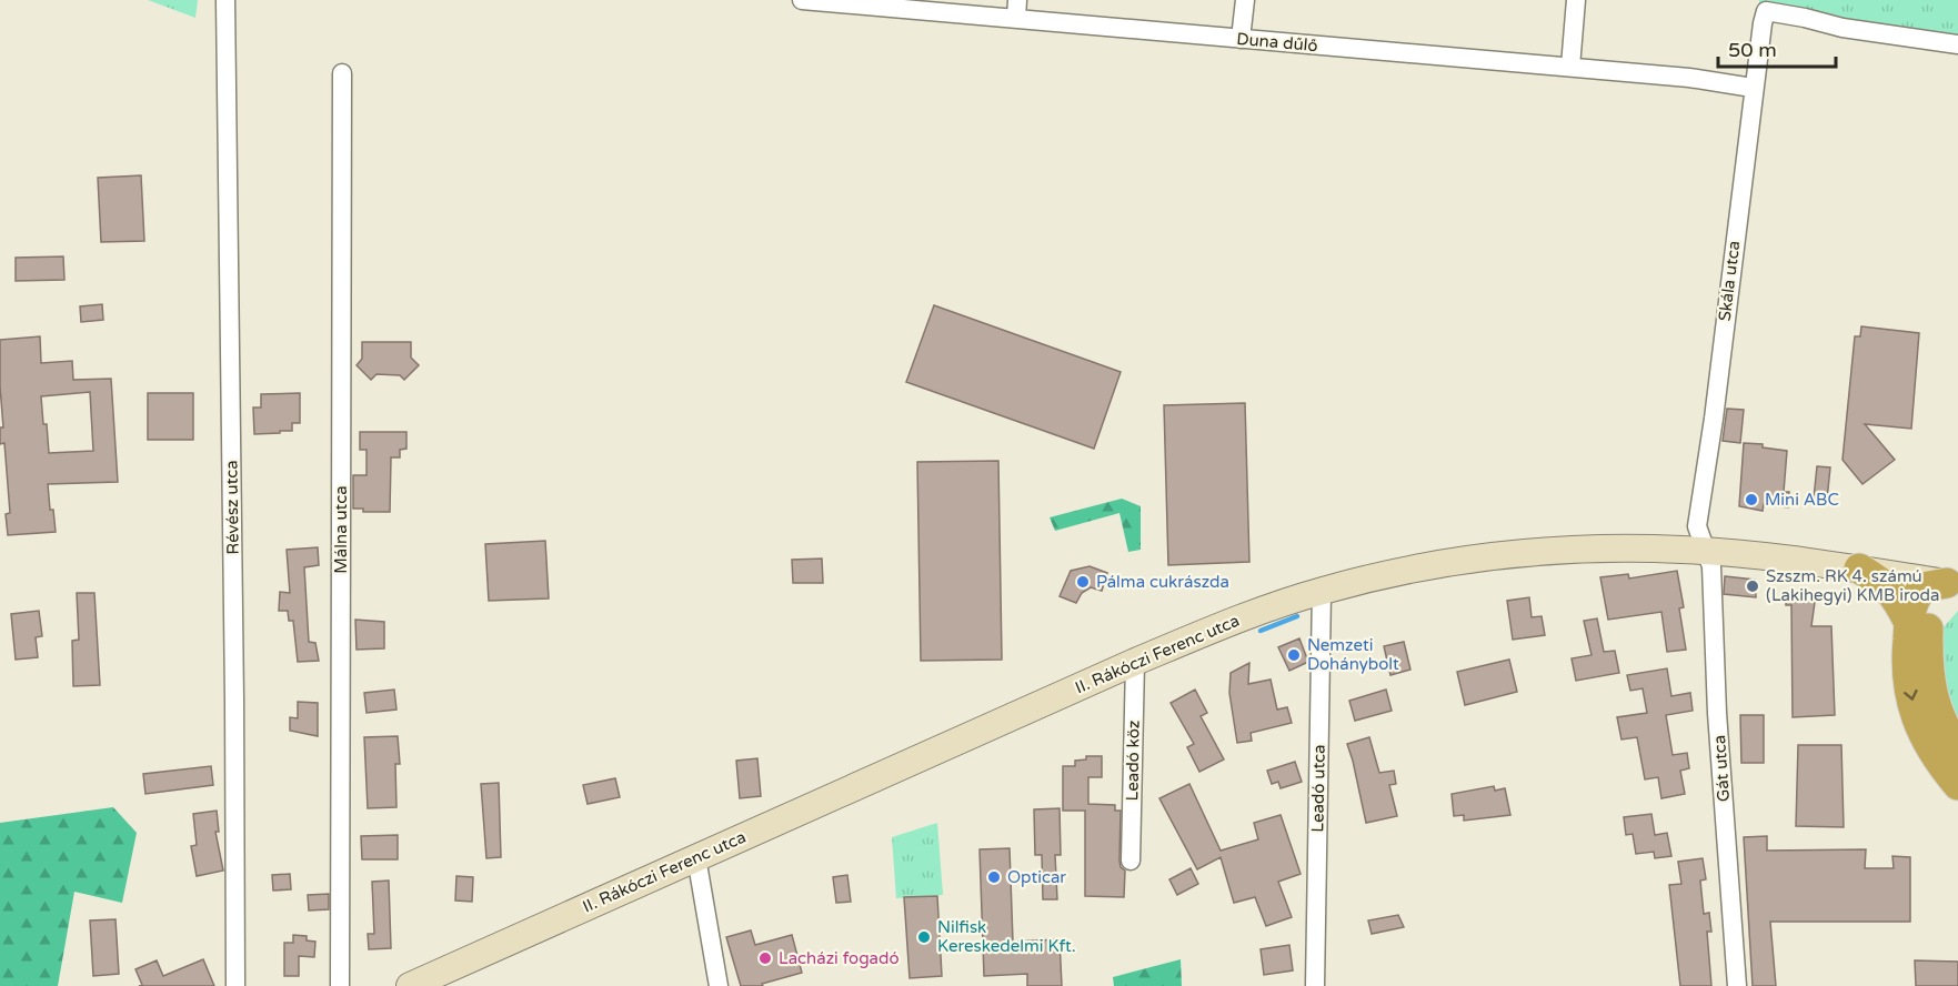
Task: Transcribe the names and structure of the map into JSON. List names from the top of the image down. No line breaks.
{"streets":{"main road":["II. Rákóczi Ferenc utca"],"street":["Duna dűlő","Skála utca","Révész utca","Málna utca","Leadó köz","Gát utca","Leadó utca"]},"crossings":[["Duna dűlő","Skála utca"],["Skála utca","II. Rákóczi Ferenc utca"],["Skála utca","Gát utca"],["II. Rákóczi Ferenc utca","Leadó köz"],["II. Rákóczi Ferenc utca","Gát utca"],["II. Rákóczi Ferenc utca","Leadó utca"]],"places":["Mini ABC","Pálma cukrászda","Szszm. RK 4. számú (Lakihegyi) KMB iroda","Nemzeti Dohánybolt","Opticar","Nilfisk Kereskedelmi Kft.","Lacházi fogadó"],"scale_bar":"50 m"}
